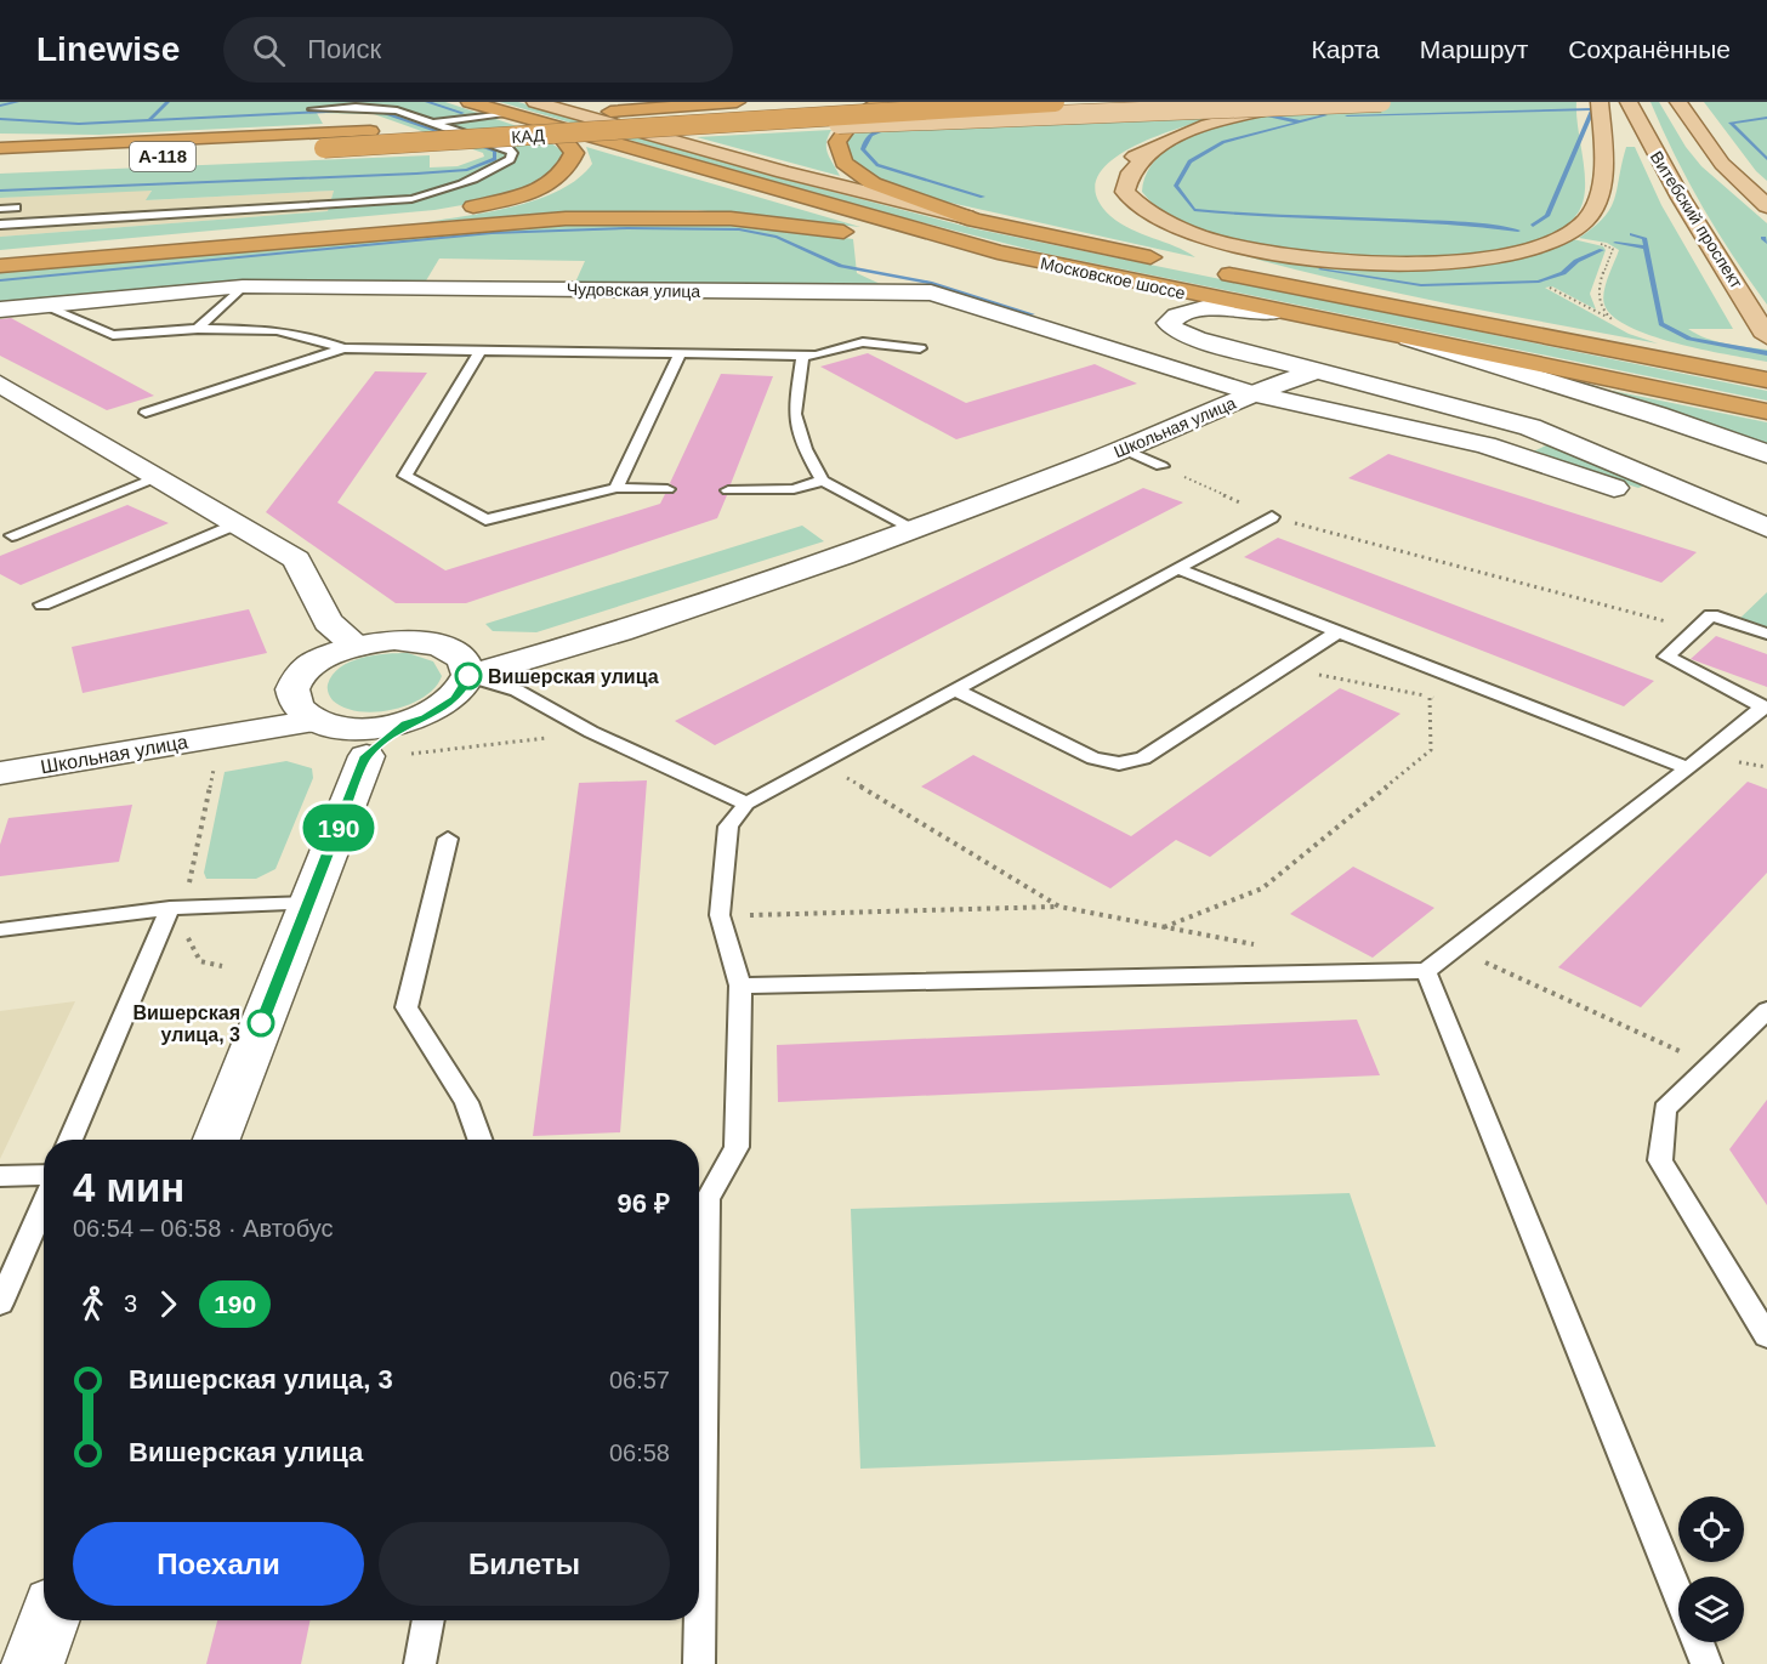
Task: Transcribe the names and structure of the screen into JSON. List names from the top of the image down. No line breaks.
{"streets":{"highway":["КАД","А-118","Московское шоссе"],"main road":["Витебский проспект"],"street":["Чудовская улица","Школьная улица"]},"crossings":[["КАД","Московское шоссе"],["Чудовская улица","Школьная улица"]],"places":["Вишерская улица","Вишерская улица, 3"],"lines":["bus line 190"],"page":{"header":"Linewise","search":"Поиск","nav":["Карта","Маршрут","Сохранённые"],"on_map":"190","heading":["4 мин","06:54 – 06:58 · Автобус","96 ₽"],"legs":["3","190"],"list":[{"name":"Вишерская улица, 3","value":"06:57"},{"name":"Вишерская улица","value":"06:58"}],"buttons":["Поехали","Билеты"]}}
